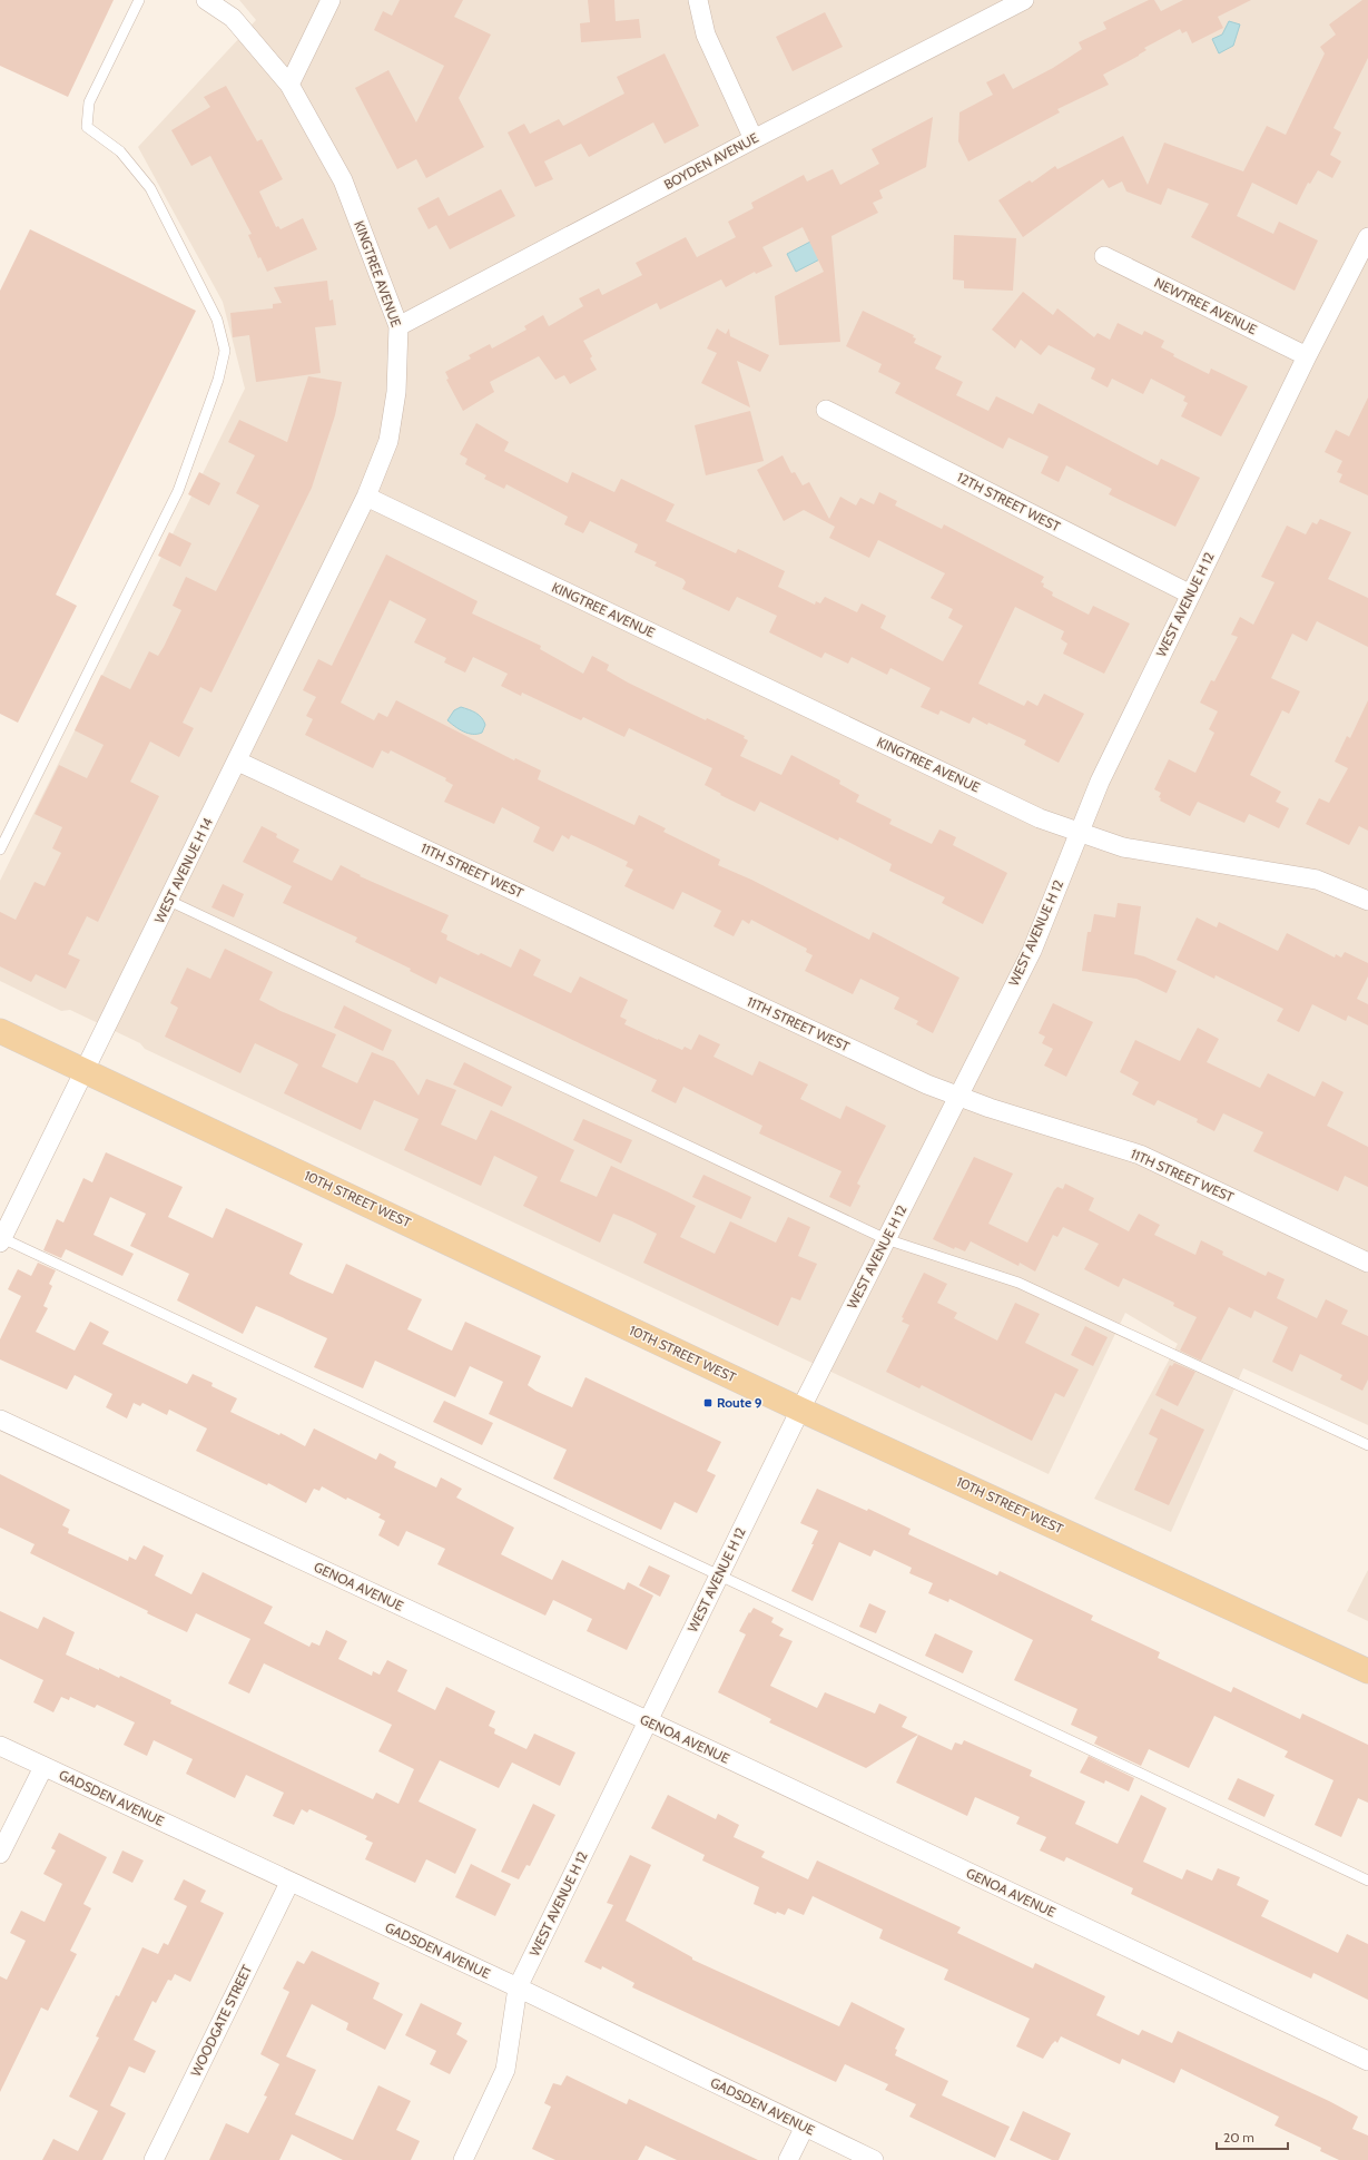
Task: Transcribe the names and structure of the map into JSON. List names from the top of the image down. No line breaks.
{"streets":{"main road":["10TH STREET WEST"],"street":["BOYDEN AVENUE","KINGTREE AVENUE","NEWTREE AVENUE","12TH STREET WEST","WEST AVENUE H 12","WEST AVENUE H 14","11TH STREET WEST","GENOA AVENUE","GADSDEN AVENUE","WOODGATE STREET"]},"crossings":[["BOYDEN AVENUE","KINGTREE AVENUE"],["KINGTREE AVENUE","WEST AVENUE H 12"],["KINGTREE AVENUE","WEST AVENUE H 14"],["NEWTREE AVENUE","WEST AVENUE H 12"],["12TH STREET WEST","WEST AVENUE H 12"],["WEST AVENUE H 12","11TH STREET WEST"],["WEST AVENUE H 12","10TH STREET WEST"],["WEST AVENUE H 12","GENOA AVENUE"],["WEST AVENUE H 12","GADSDEN AVENUE"],["WEST AVENUE H 14","11TH STREET WEST"],["WEST AVENUE H 14","10TH STREET WEST"],["GADSDEN AVENUE","WOODGATE STREET"]],"places":{"transit":["Route 9"]},"scale_bar":"20 m"}
